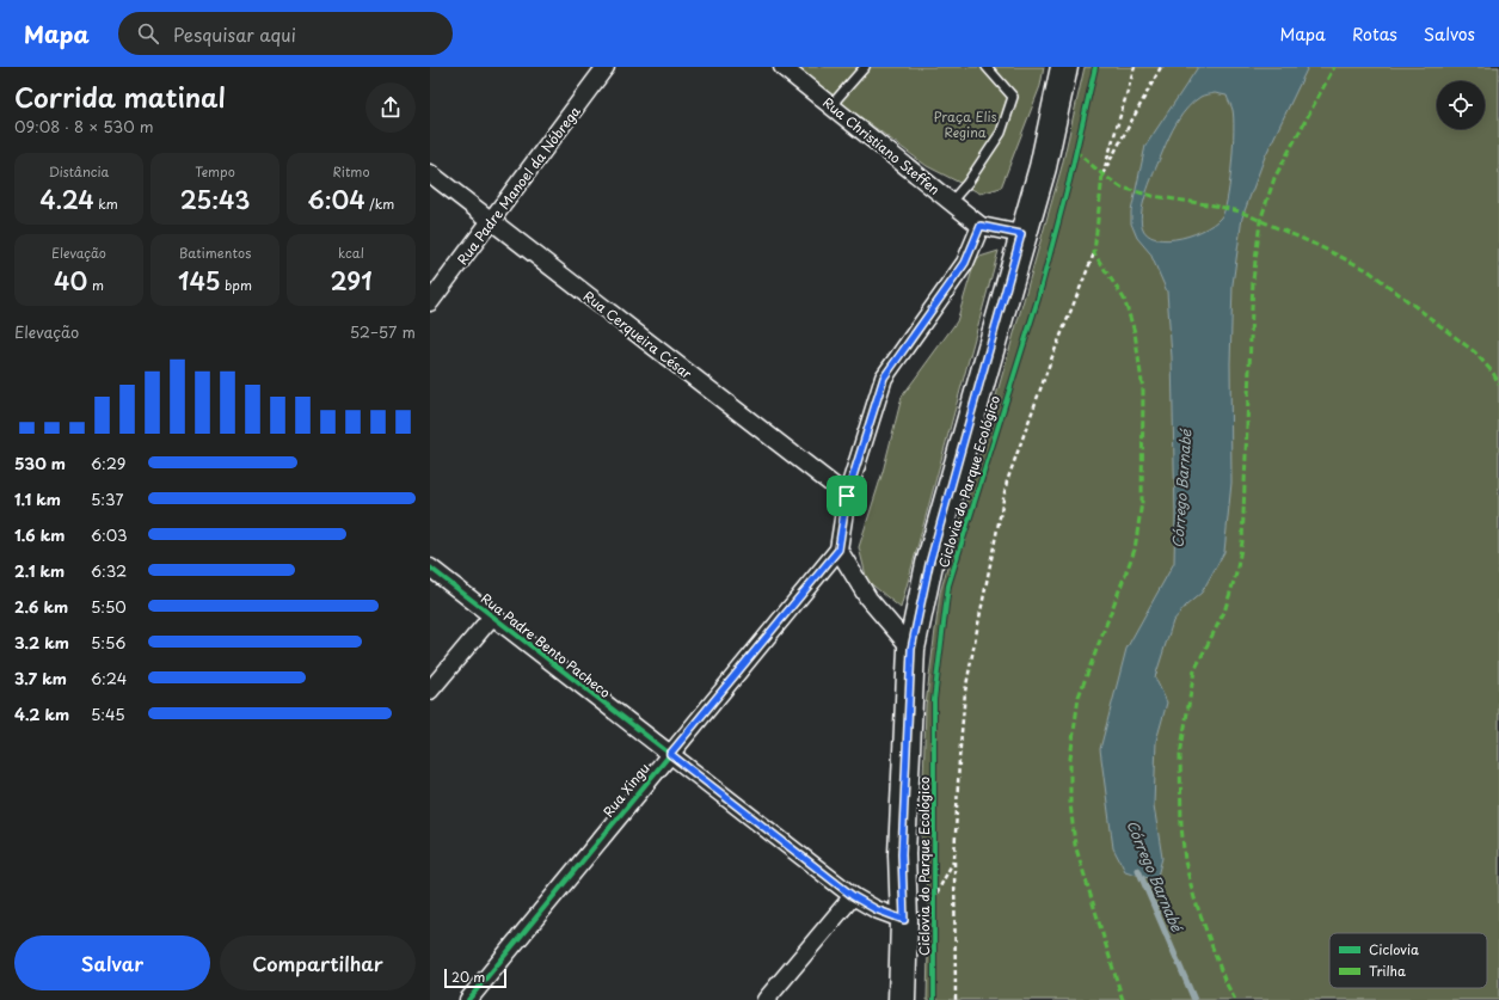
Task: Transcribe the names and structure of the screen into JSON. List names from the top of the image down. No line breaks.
{"streets":{"street":["Rua Christiano Steffen","Rua Padre Manoel da Nóbrega","Rua Cerqueira César","Rua Padre Bento Pacheco","Rua Xingu"],"cycle path":["Ciclovia do Parque Ecológico"]},"crossings":[["Rua Padre Manoel da Nóbrega","Rua Cerqueira César"],["Rua Padre Bento Pacheco","Rua Xingu"]],"water":["Córrego Barnabé"],"parks":["Praça Elis Regina"],"legend":["Ciclovia","Trilha"],"scale_bar":"20 m","page":{"header":"Mapa","search":"Pesquisar aqui","nav":["Mapa","Rotas","Salvos"],"heading":["Corrida matinal","09:08 · 8 × 530 m"],"stats":[["Distância","4.24 km"],["Tempo","25:43"],["Ritmo","6:04 /km"],["Elevação","40 m"],["Batimentos","145 bpm"],["kcal","291"]],"chart":["Elevação","52–57 m"],"list":[{"name":"530 m","note":"6:29"},{"name":"1.1 km","note":"5:37"},{"name":"1.6 km","note":"6:03"},{"name":"2.1 km","note":"6:32"},{"name":"2.6 km","note":"5:50"},{"name":"3.2 km","note":"5:56"},{"name":"3.7 km","note":"6:24"},{"name":"4.2 km","note":"5:45"}],"buttons":["Salvar","Compartilhar"],"scale":"20 m"}}
